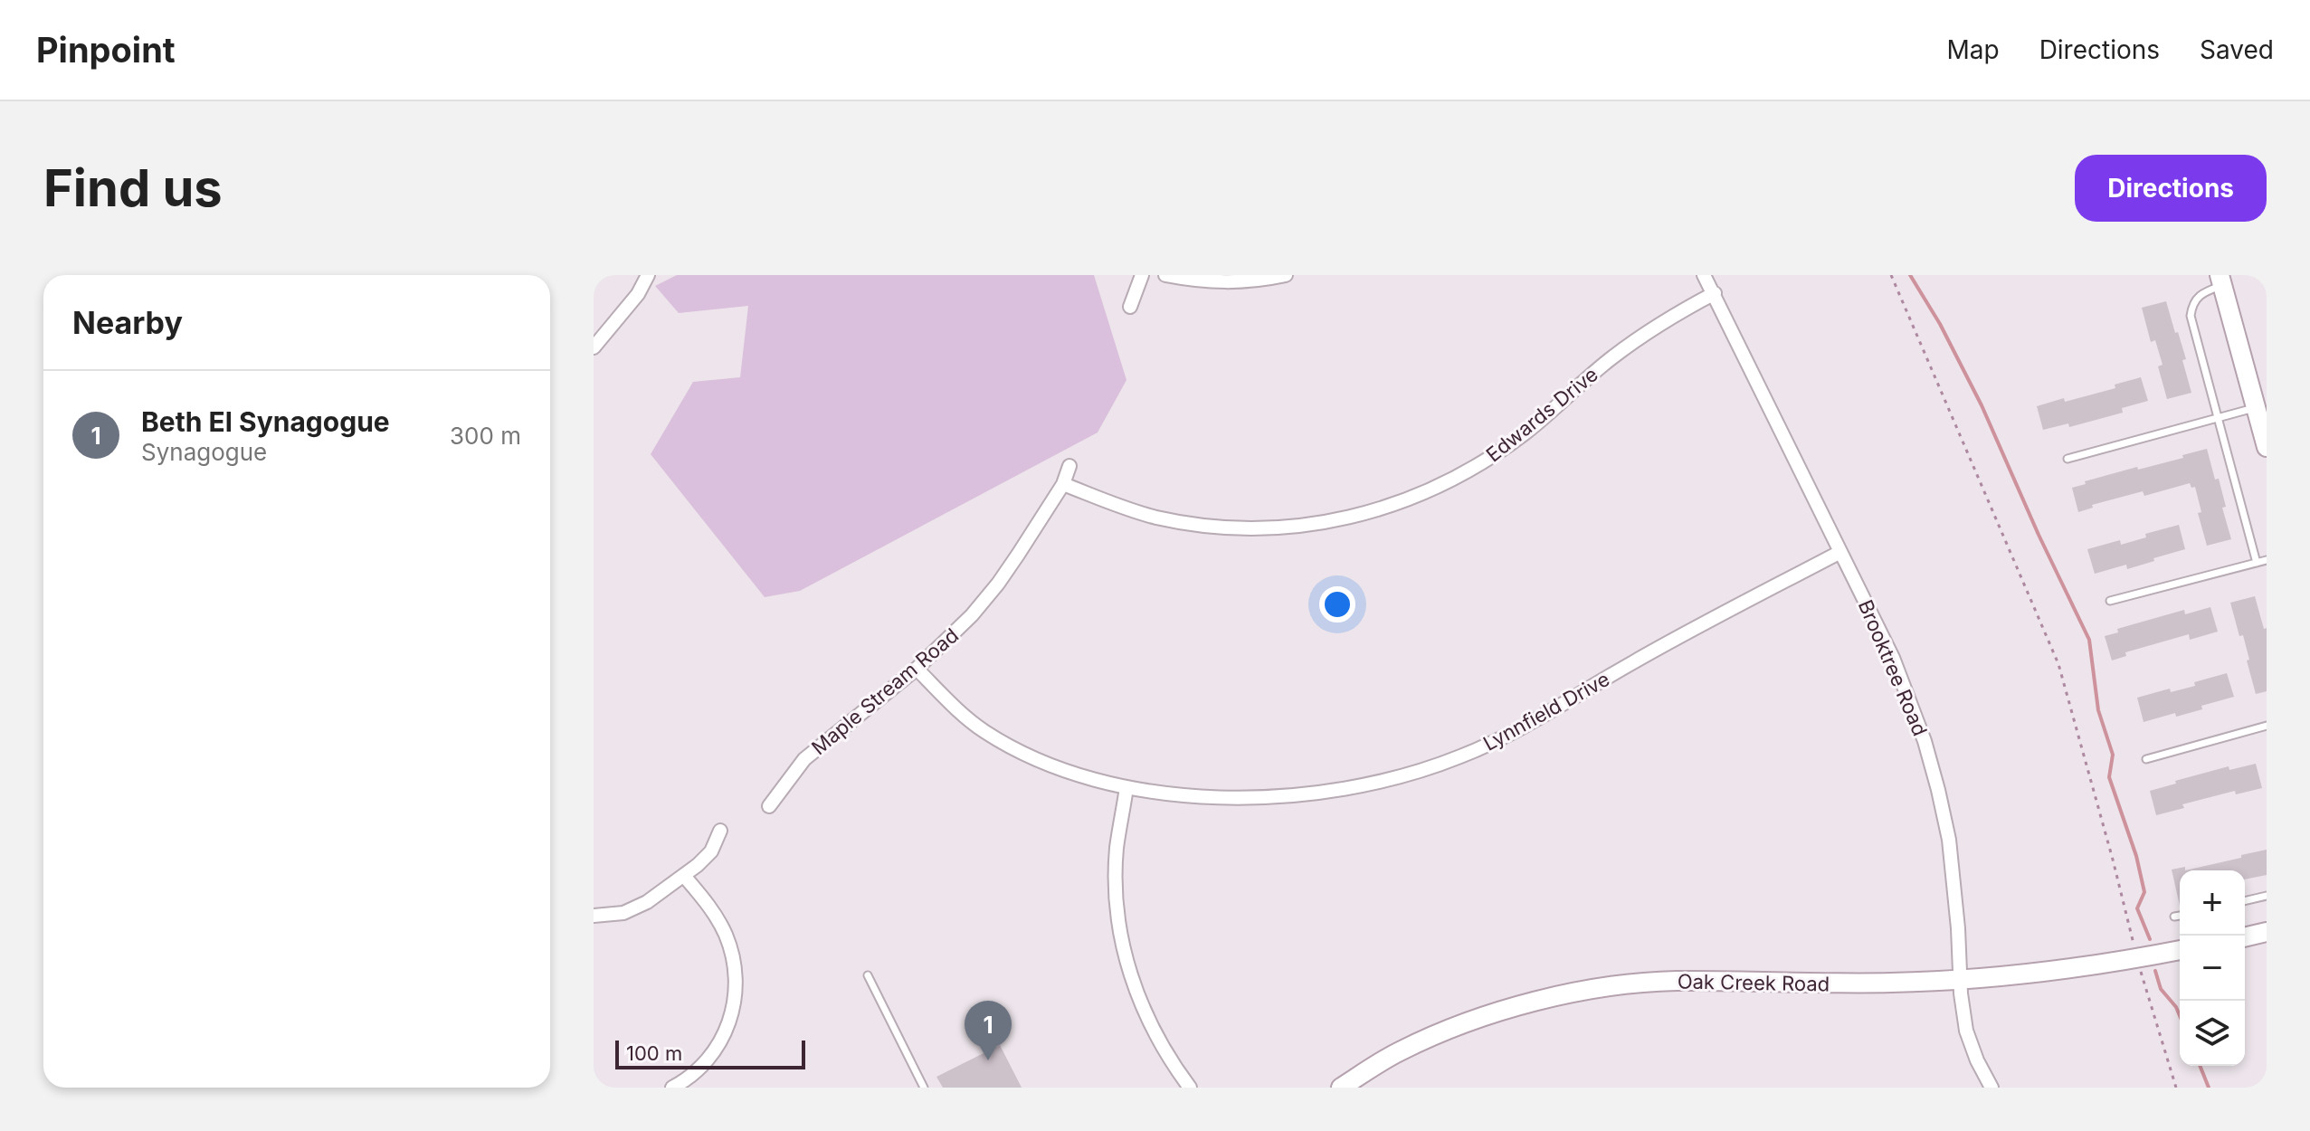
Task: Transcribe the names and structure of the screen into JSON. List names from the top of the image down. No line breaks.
{"streets":{"street":["Edwards Drive","Brooktree Road","Maple Stream Road","Lynnfield Drive","Oak Creek Road"]},"crossings":[["Edwards Drive","Brooktree Road"],["Edwards Drive","Maple Stream Road"],["Brooktree Road","Lynnfield Drive"],["Brooktree Road","Oak Creek Road"],["Maple Stream Road","Lynnfield Drive"]],"scale_bar":"100 m","page":{"header":"Pinpoint","nav":["Map","Directions","Saved"],"buttons":"Directions","title":"Find us","heading":"Nearby","list":[{"mark":"1","name":"Beth El Synagogue","note":"Synagogue","value":"300 m"}],"map_buttons":["+","−"],"pins":"1","scale":"100 m"}}
